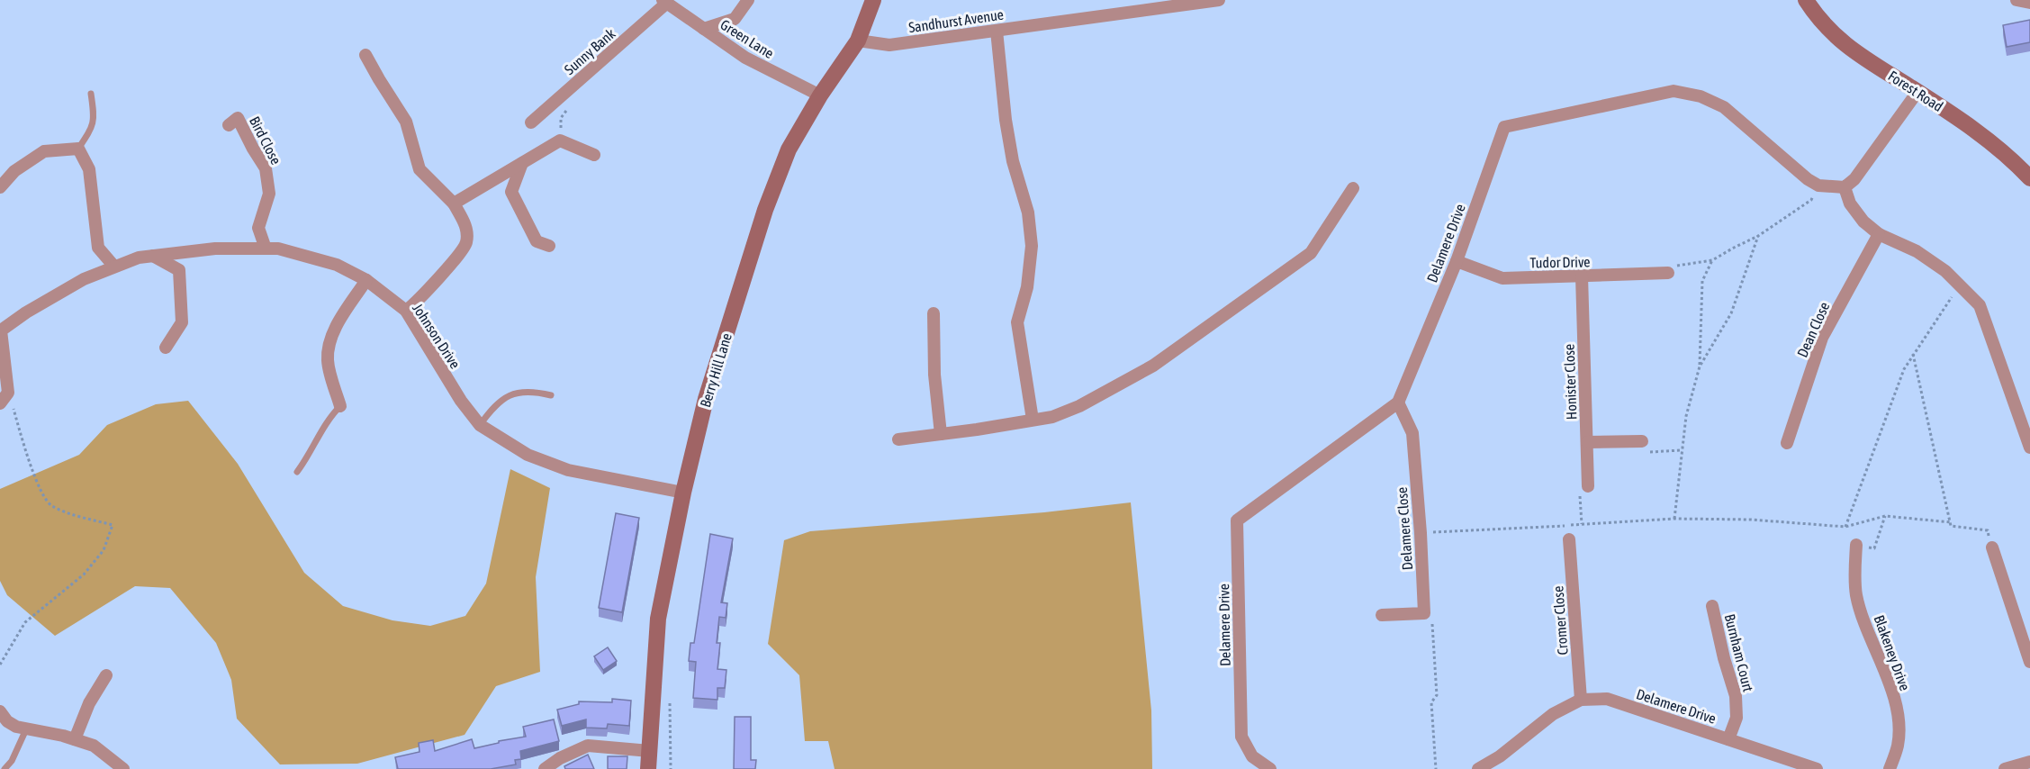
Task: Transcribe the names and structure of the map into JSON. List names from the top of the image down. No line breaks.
{"streets":{"street":["Sandhurst Avenue","Green Lane","Sunny Bank","Forest Road","Bird Close","Delamere Drive","Tudor Drive","Dean Close","Johnson Drive","Berry Hill Lane","Honister Close","Delamere Close","Cromer Close","Burnham Court","Blakeney Drive"]},"crossings":[["Sandhurst Avenue","Berry Hill Lane"],["Green Lane","Sunny Bank"],["Green Lane","Berry Hill Lane"],["Bird Close","Johnson Drive"],["Delamere Drive","Tudor Drive"],["Delamere Drive","Delamere Close"],["Delamere Drive","Cromer Close"],["Delamere Drive","Burnham Court"],["Tudor Drive","Honister Close"],["Johnson Drive","Berry Hill Lane"]]}
